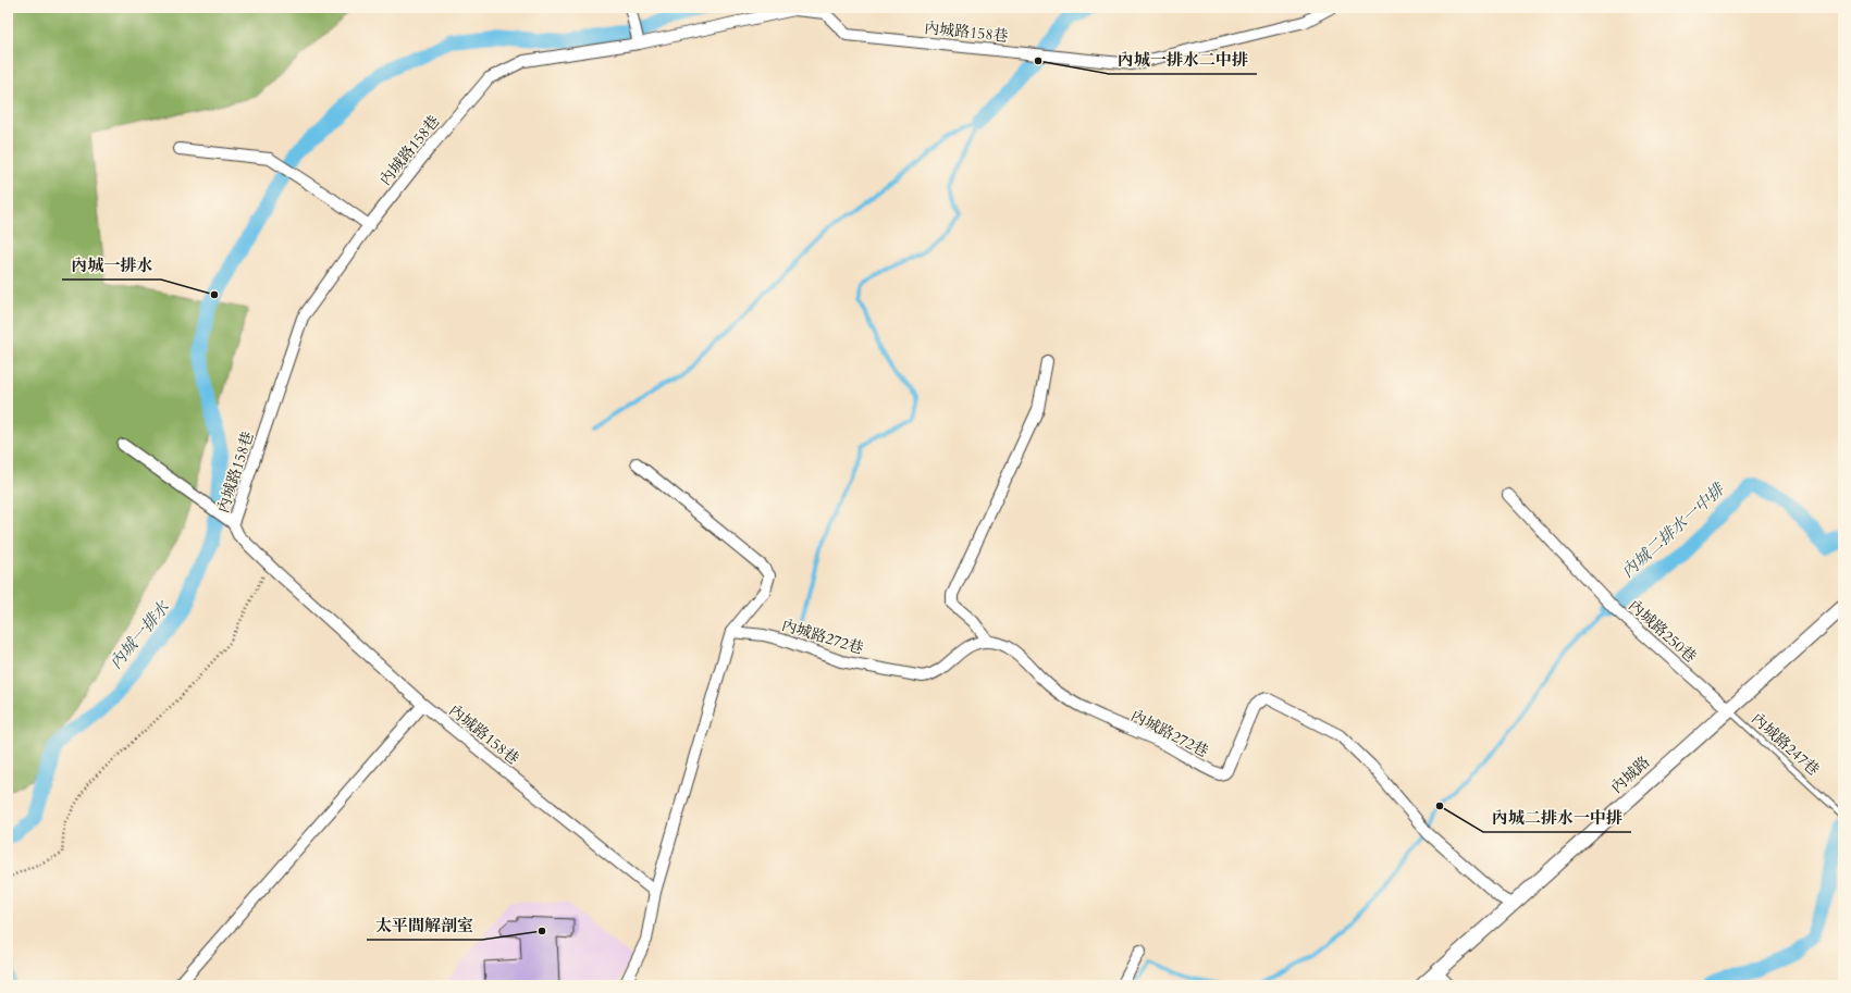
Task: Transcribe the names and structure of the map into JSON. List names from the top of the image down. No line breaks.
{"streets":{"street":["內城路158巷","內城路250巷","內城路272巷","內城路"],"lane":["內城路247巷"]},"crossings":[["內城路250巷","內城路247巷"],["內城路250巷","內城路"],["內城路272巷","內城路"],["內城路247巷","內城路"]],"water":["內城二排水一中排","內城一排水"],"places":["內城一排水二中排","內城一排水","內城二排水一中排","太平間解剖室"]}
